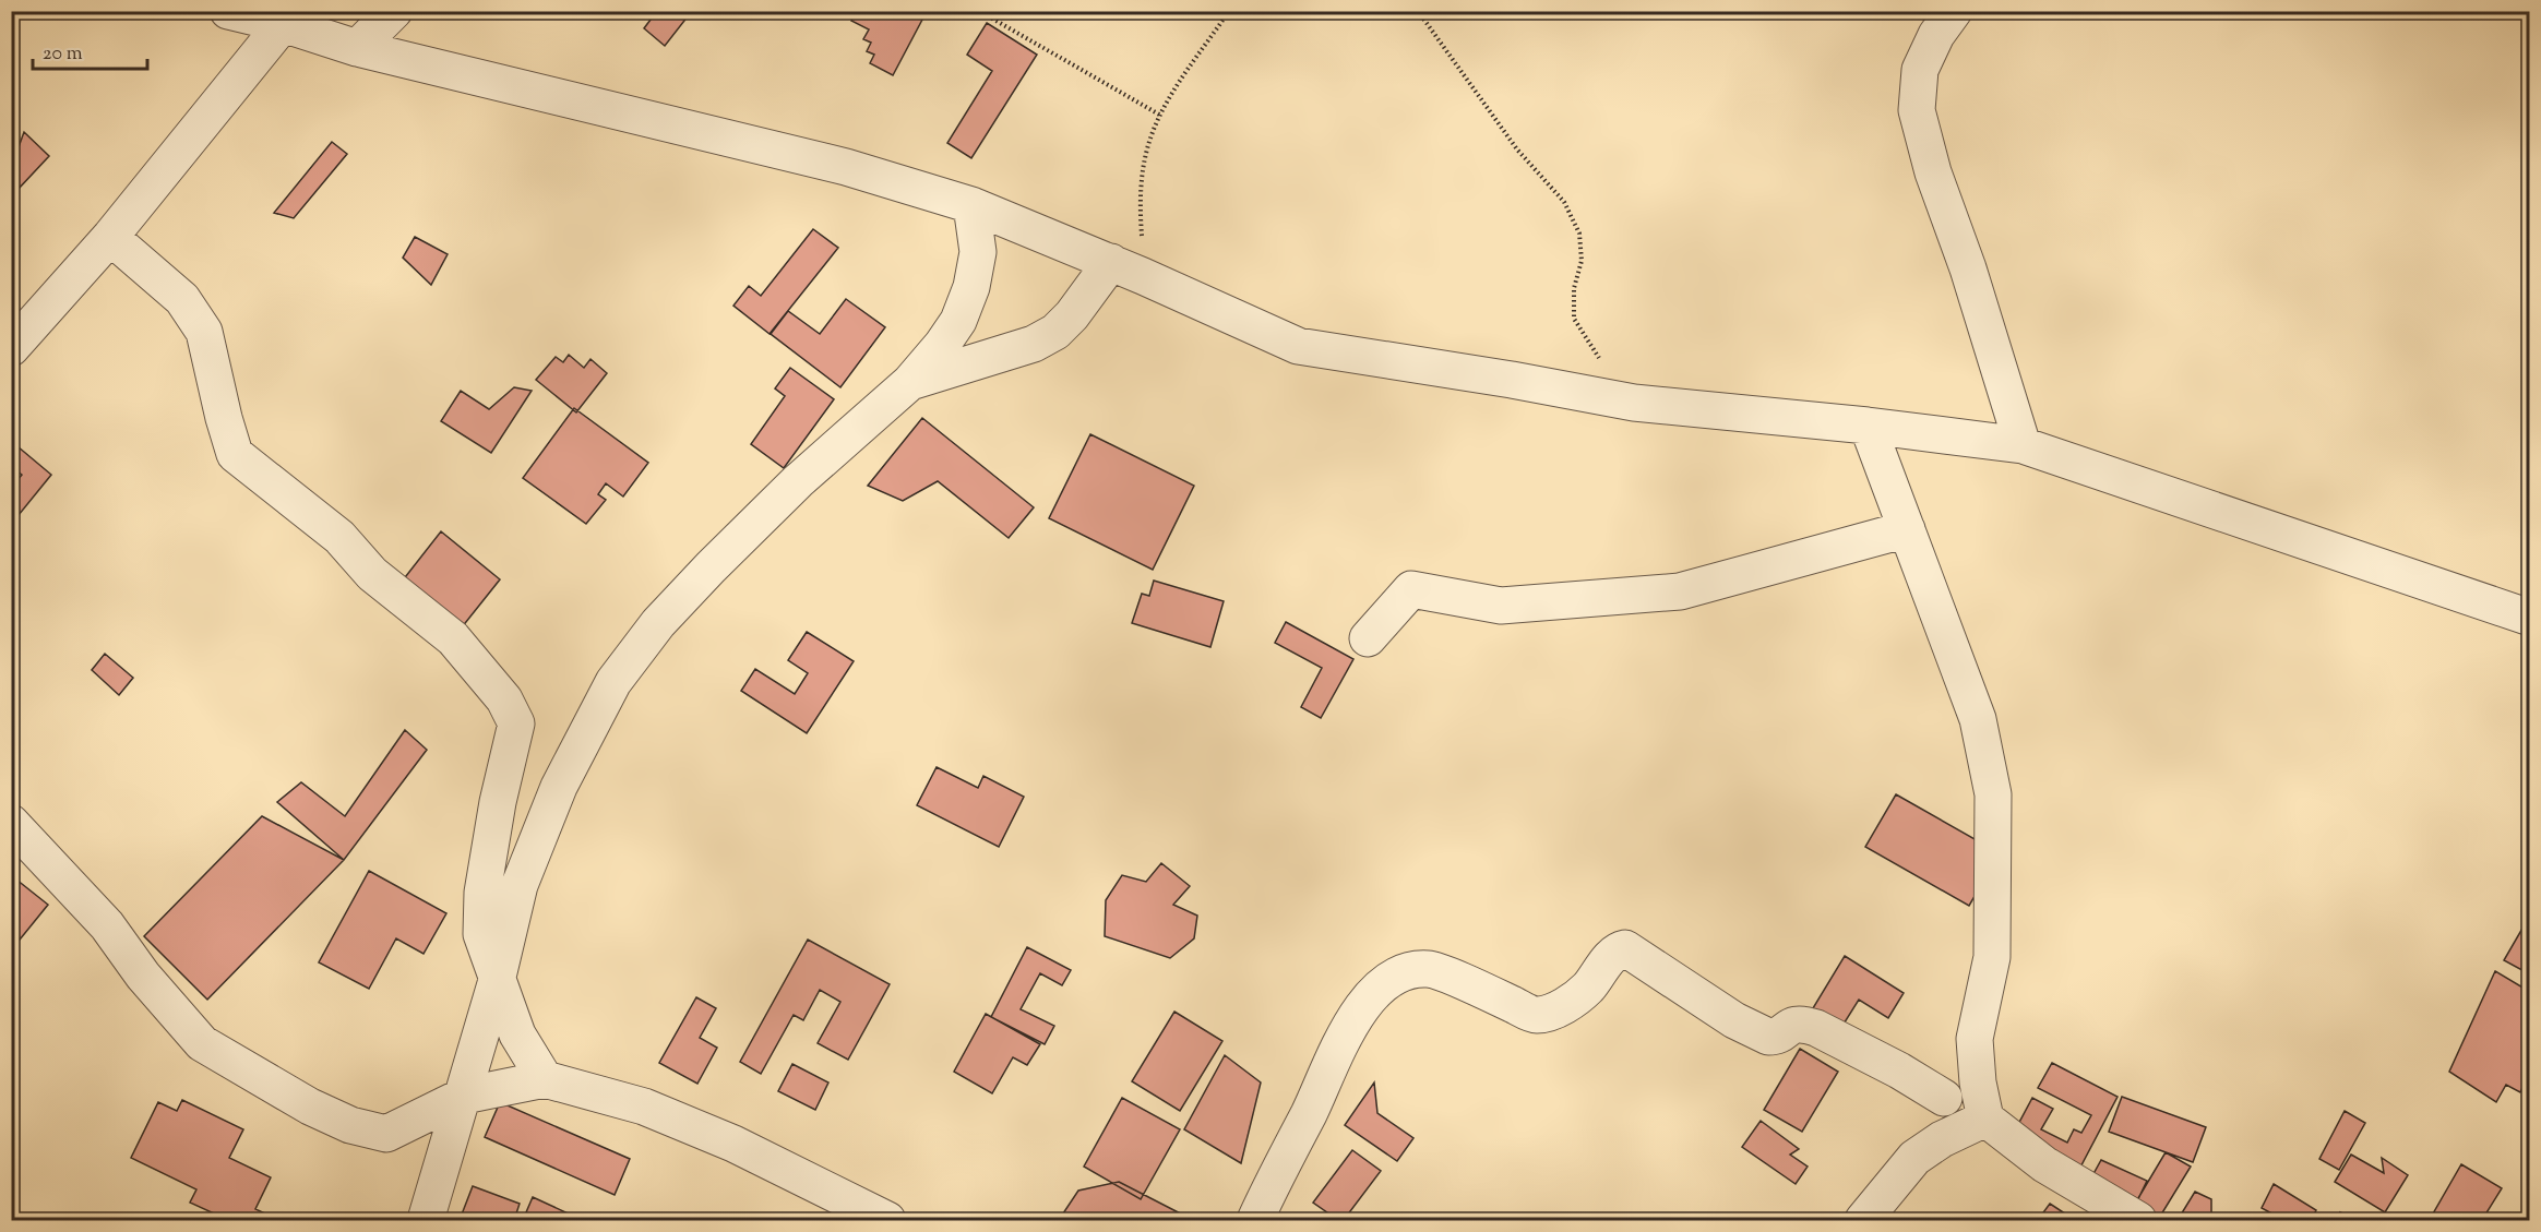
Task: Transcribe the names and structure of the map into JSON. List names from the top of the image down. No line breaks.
{"scale_bar":"20 m"}
